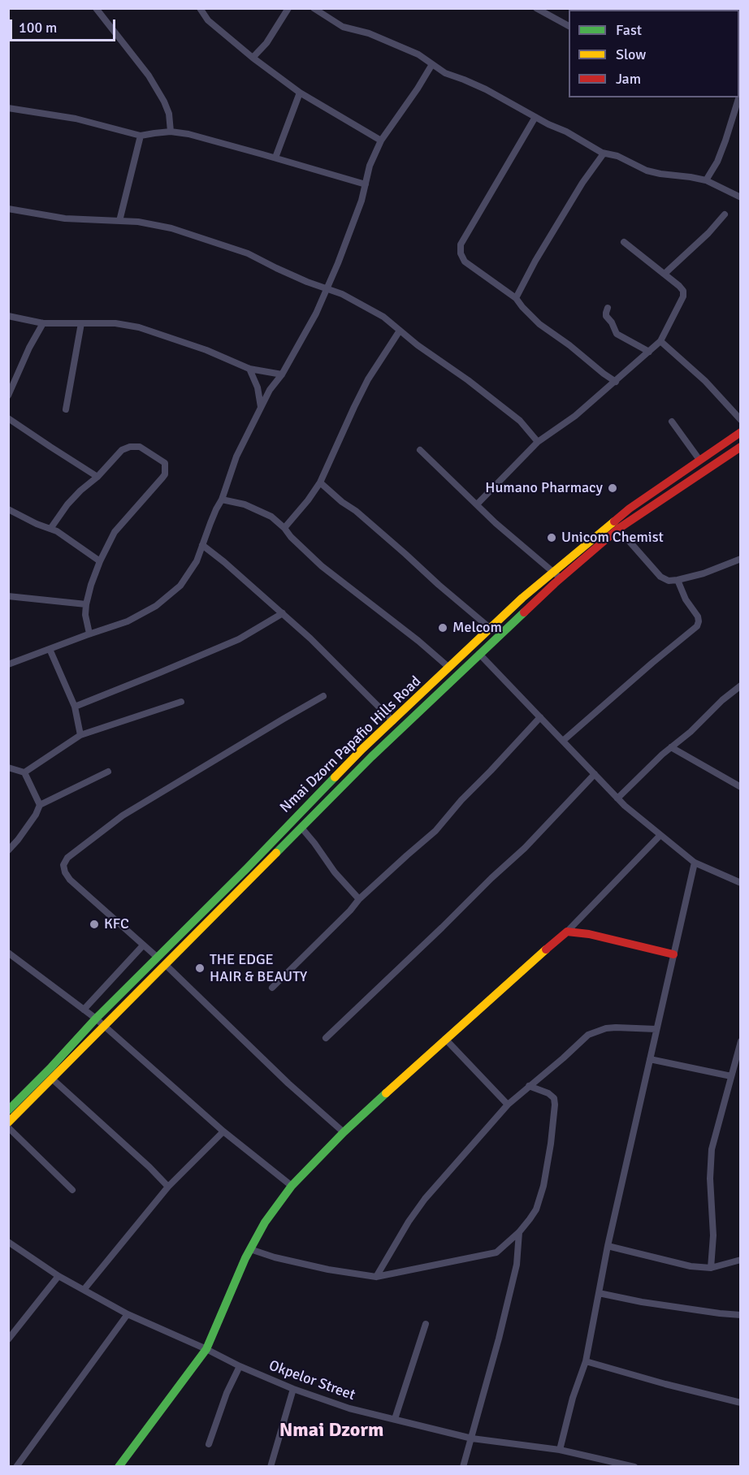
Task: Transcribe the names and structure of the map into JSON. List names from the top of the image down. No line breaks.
{"streets":{"street":["Nmai Dzorn Papafio Hills Road","Okpelor Street"]},"districts":["Nmai Dzorm"],"places":["Humano Pharmacy","Unicom Chemist","Melcom","KFC","THE EDGE HAIR & BEAUTY"],"legend":["Fast","Slow","Jam"],"scale_bar":"100 m"}
